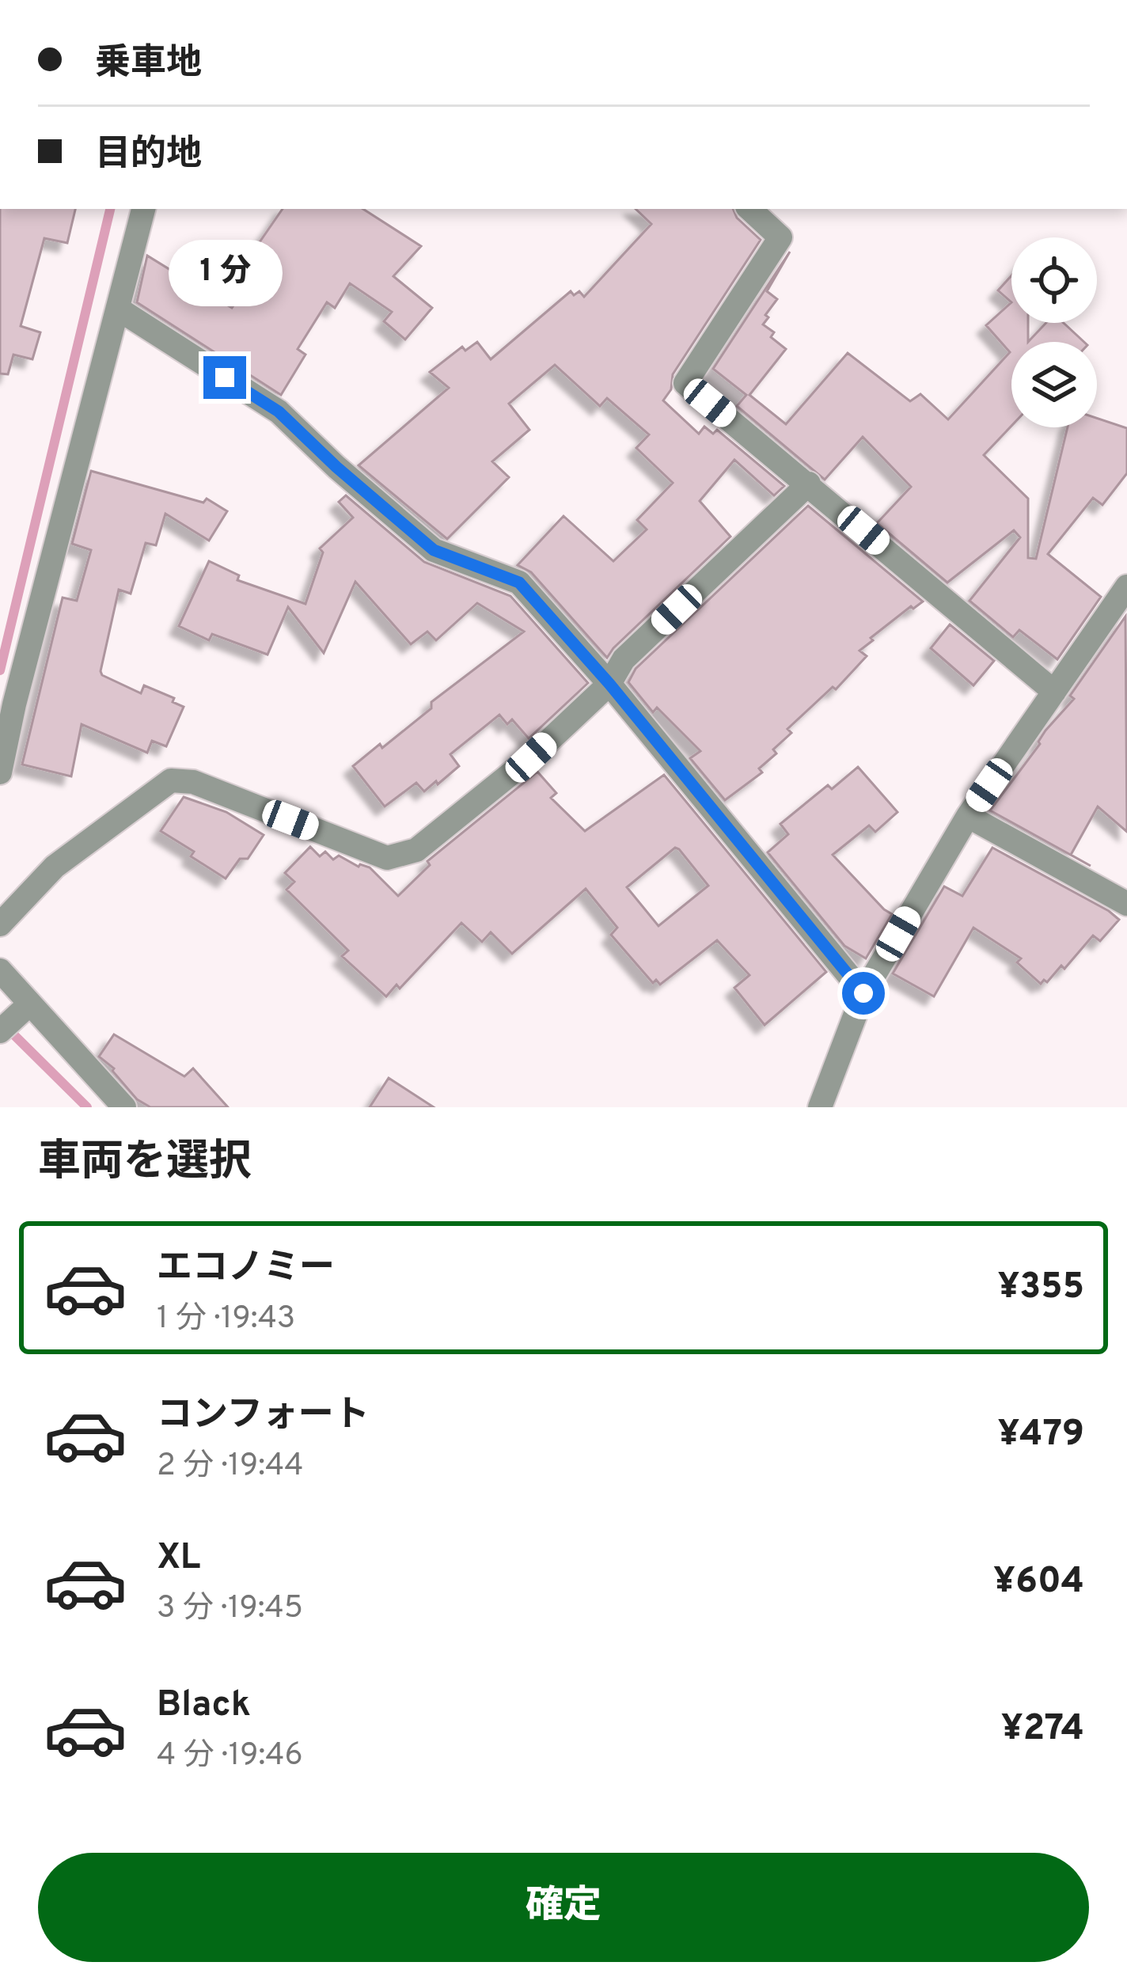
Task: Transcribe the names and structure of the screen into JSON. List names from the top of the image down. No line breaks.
{"page":{"banner":["乗車地","目的地"],"bubble":"1 分","heading":"車両を選択","list":[{"name":"エコノミー","note":"1 分 · 19:43","value":"¥355"},{"name":"コンフォート","note":"2 分 · 19:44","value":"¥479"},{"name":"XL","note":"3 分 · 19:45","value":"¥604"},{"name":"Black","note":"4 分 · 19:46","value":"¥274"}],"buttons":"確定"}}
